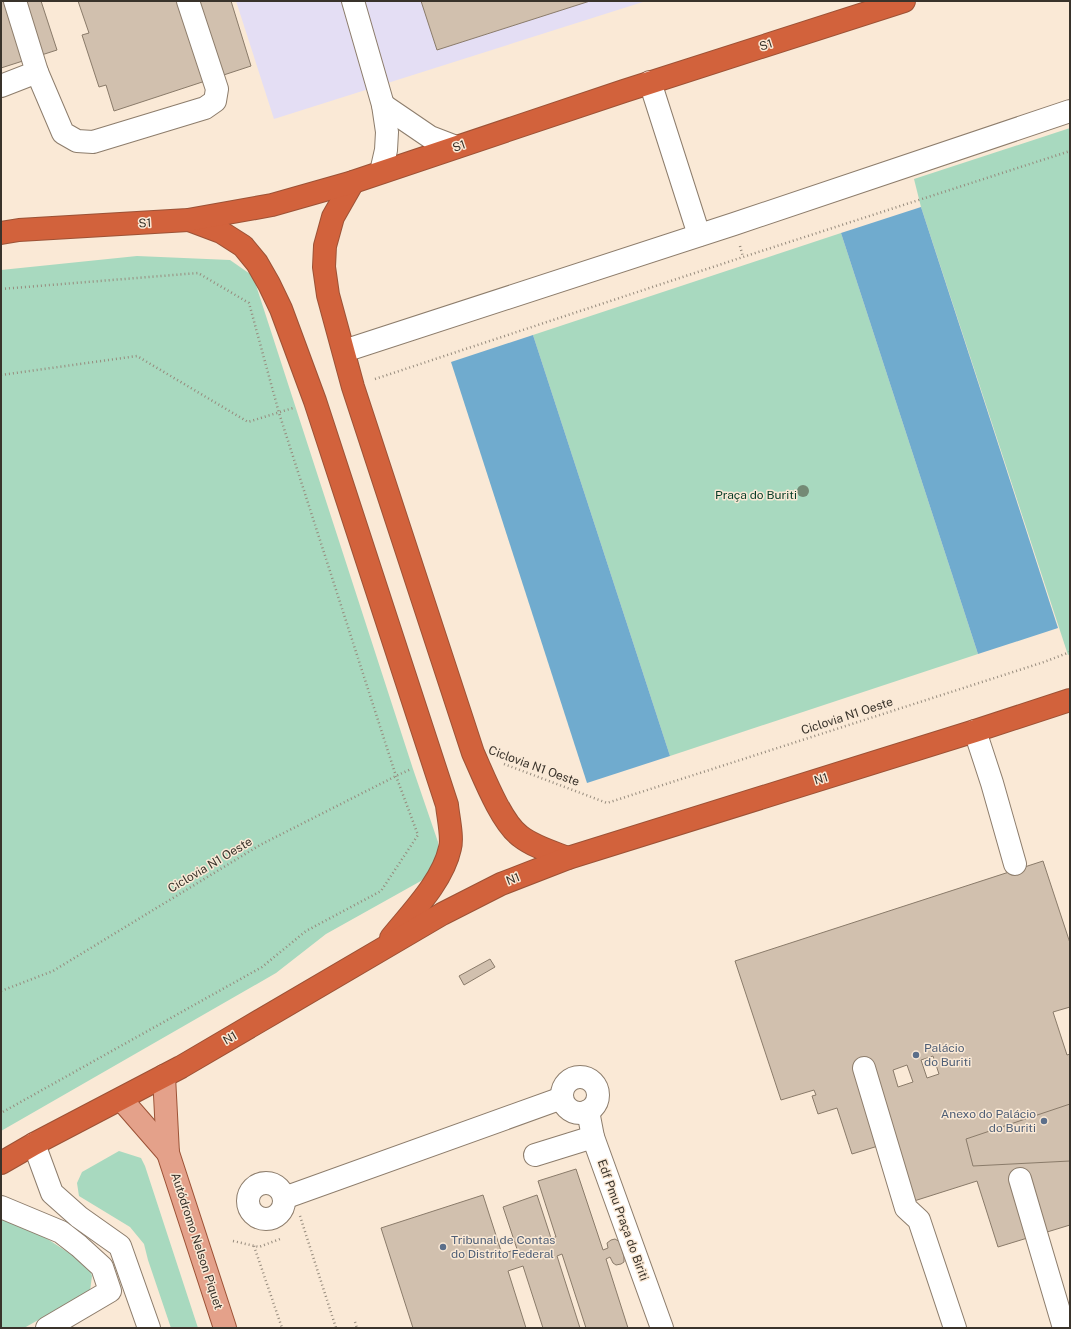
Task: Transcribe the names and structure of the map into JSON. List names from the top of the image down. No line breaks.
{"streets":{"highway":["S1","N1"],"main road":["Autódromo Nelson Piquet"],"lane":["Edf Pmu Praça do Biriti"],"path":["Ciclovia N1 Oeste"]},"crossings":[["N1","Autódromo Nelson Piquet"]],"parks":["Praça do Buriti"],"places":["Palácio do Buriti","Anexo do Palácio do Buriti","Tribunal de Contas do Distrito Federal"]}
